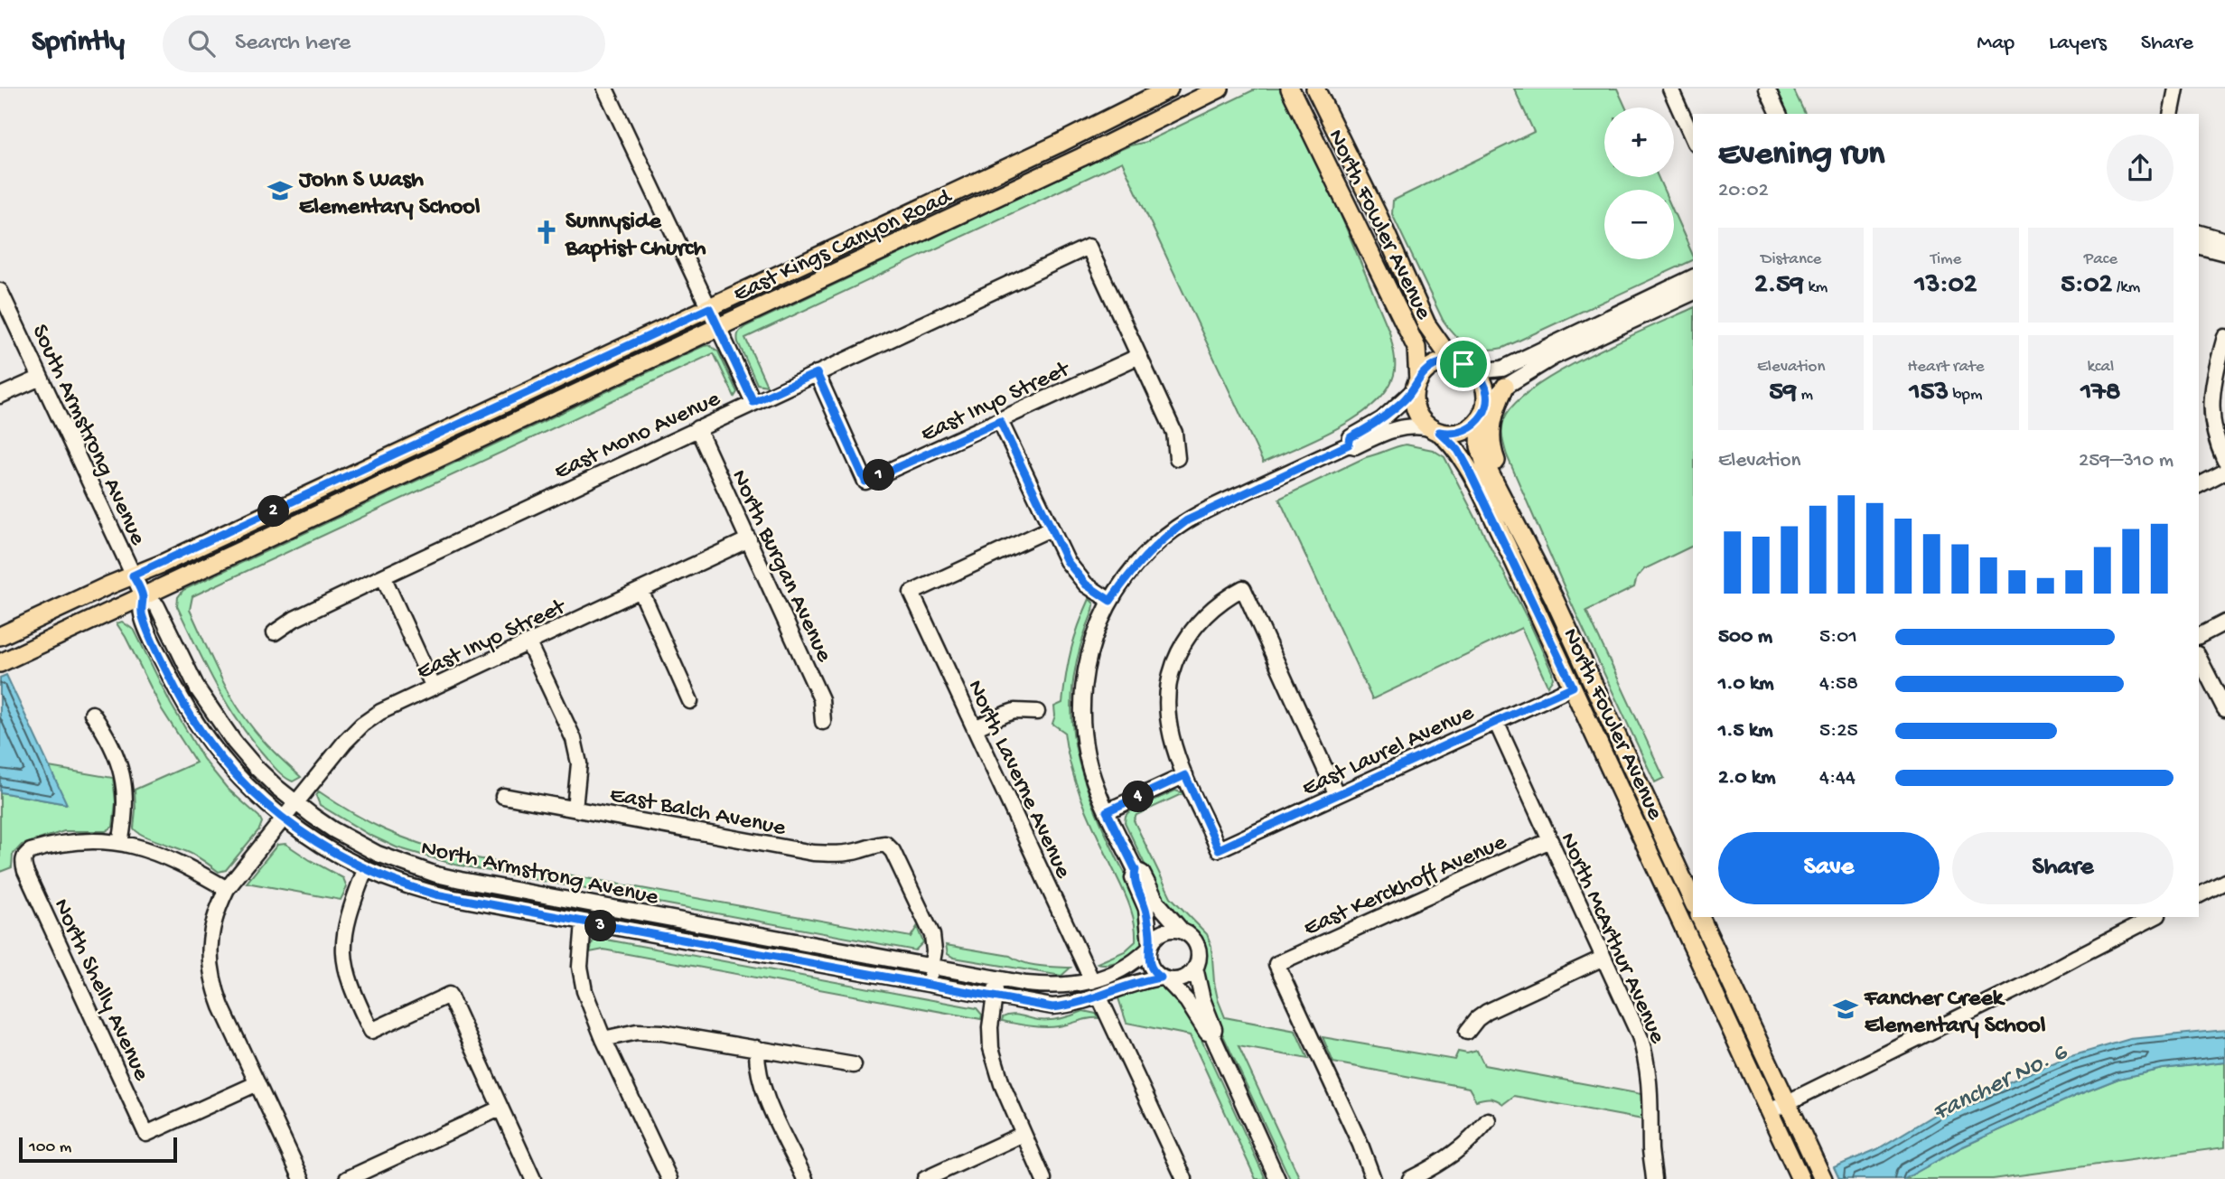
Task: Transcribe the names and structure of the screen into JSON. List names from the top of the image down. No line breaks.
{"streets":{"main road":["North Fowler Avenue","East Kings Canyon Road"],"street":["East Inyo Street","East Mono Avenue","South Armstrong Avenue","North Burgan Avenue","East Laurel Avenue","North Laverne Avenue","East Balch Avenue","North Armstrong Avenue","East Kerckhoff Avenue","North McArthur Avenue","North Shelly Avenue"]},"crossings":[["North Fowler Avenue","East Laurel Avenue"],["East Kings Canyon Road","South Armstrong Avenue"],["East Kings Canyon Road","North Armstrong Avenue"],["East Inyo Street","East Mono Avenue"],["East Inyo Street","North Burgan Avenue"],["East Inyo Street","North Armstrong Avenue"],["East Inyo Street","North Shelly Avenue"],["East Mono Avenue","North Burgan Avenue"],["South Armstrong Avenue","North Armstrong Avenue"],["East Laurel Avenue","North McArthur Avenue"],["North Laverne Avenue","North Armstrong Avenue"],["East Balch Avenue","North Armstrong Avenue"],["East Kerckhoff Avenue","North McArthur Avenue"]],"water":["Fancher No. 6"],"places":{"school or university":["John S Wash Elementary School","Fancher Creek Elementary School"],"church":["Sunnyside Baptist Church"]},"scale_bar":"100 m","page":{"header":"Sprintly","search":"Search here","nav":["Map","Layers","Share"],"map_buttons":["+","−"],"heading":["Evening run","20:02"],"stats":[["Distance","2.59 km"],["Time","13:02"],["Pace","5:02 /km"],["Elevation","59 m"],["Heart rate","153 bpm"],["kcal","178"]],"chart":["Elevation","259–310 m"],"pins":["1","2","4","3"],"list":[{"name":"500 m","note":"5:01"},{"name":"1.0 km","note":"4:58"},{"name":"1.5 km","note":"5:25"},{"name":"2.0 km","note":"4:44"}],"buttons":["Save","Share"],"scale":"100 m"}}
